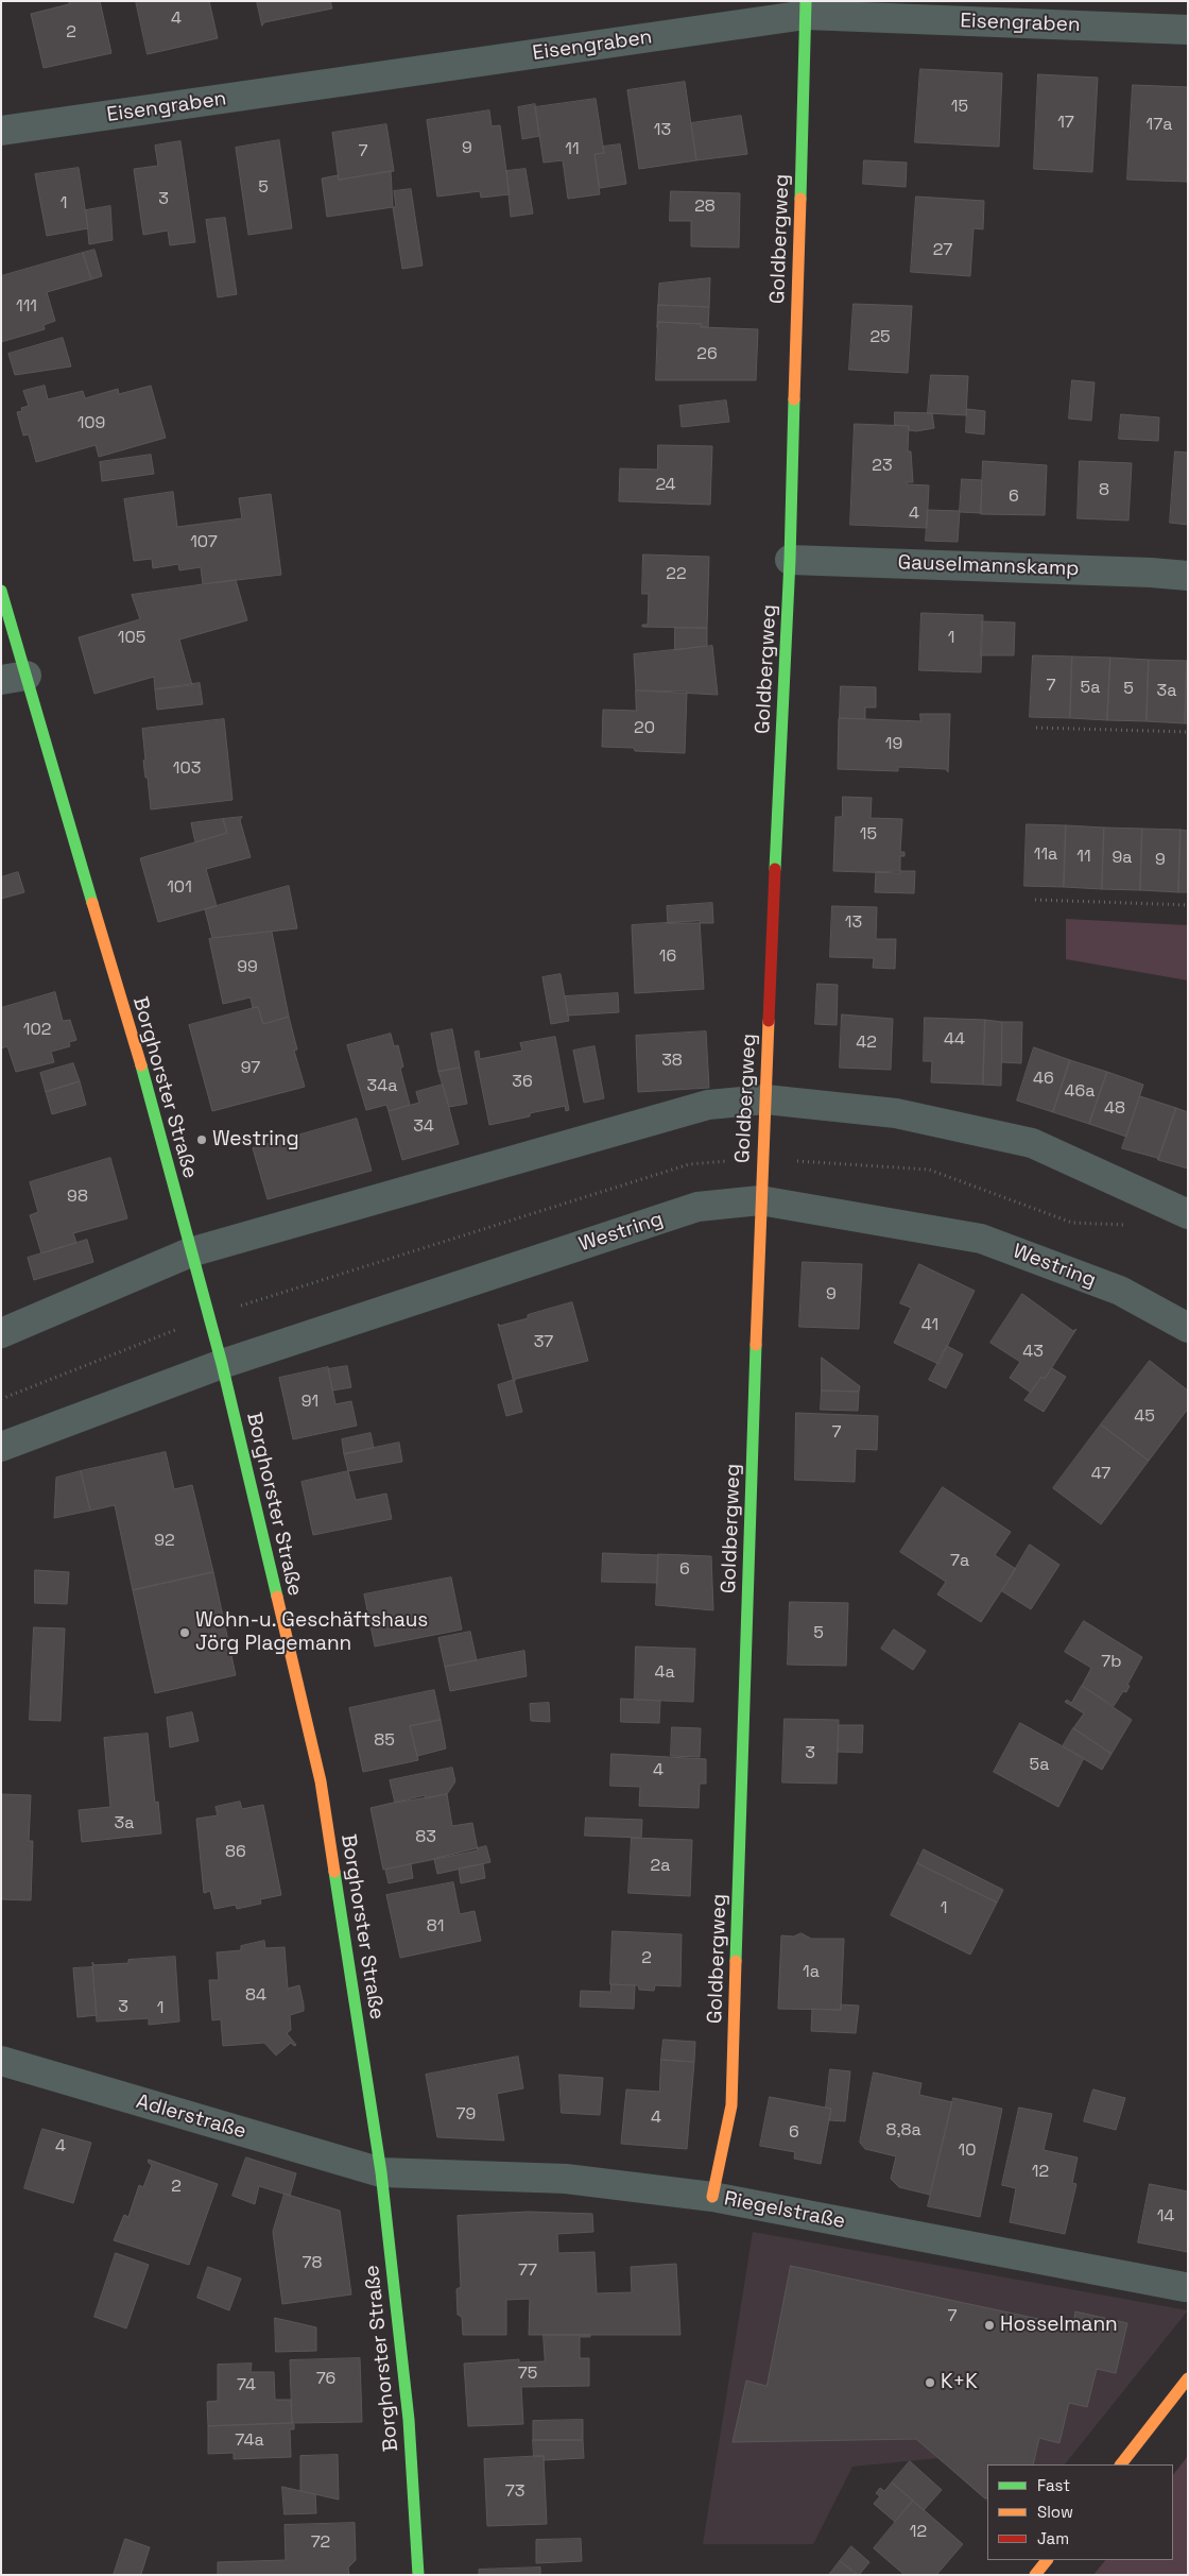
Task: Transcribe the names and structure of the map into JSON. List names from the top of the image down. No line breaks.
{"streets":{"main road":["Goldbergweg","Borghorster Straße"],"street":["Eisengraben","Gauselmannskamp","Westring","Adlerstraße","Riegelstraße"]},"crossings":[["Eisengraben","Goldbergweg"],["Goldbergweg","Gauselmannskamp"],["Goldbergweg","Westring"],["Goldbergweg","Riegelstraße"],["Borghorster Straße","Westring"],["Borghorster Straße","Adlerstraße"],["Borghorster Straße","Riegelstraße"],["Adlerstraße","Riegelstraße"]],"places":["Westring","Wohn-u. Geschäftshaus Jörg Plagemann","Hosselmann","K+K"],"house_numbers":["4","2","15","17","17a","13","9","11","7","5","3","1","28","27","111","25","26","109","23","24","8","6","4","107","22","105","1","7","5a","5","3a","20","19","103","15","11a","11","9a","9","101","13","16","99","102","44","42","38","97","46","36","34a","46a","48","34","98","9","41","37","43","91","45","7","47","92","7a","6","5","7b","4a","85","3","5a","4","3a","83","86","2a","1","81","2","1a","84","3","1","79","4","8,8a","6","4","10","12","2","14","78","77","7","75","76","74","74a","73","12","72"],"legend":["Fast","Slow","Jam"]}
